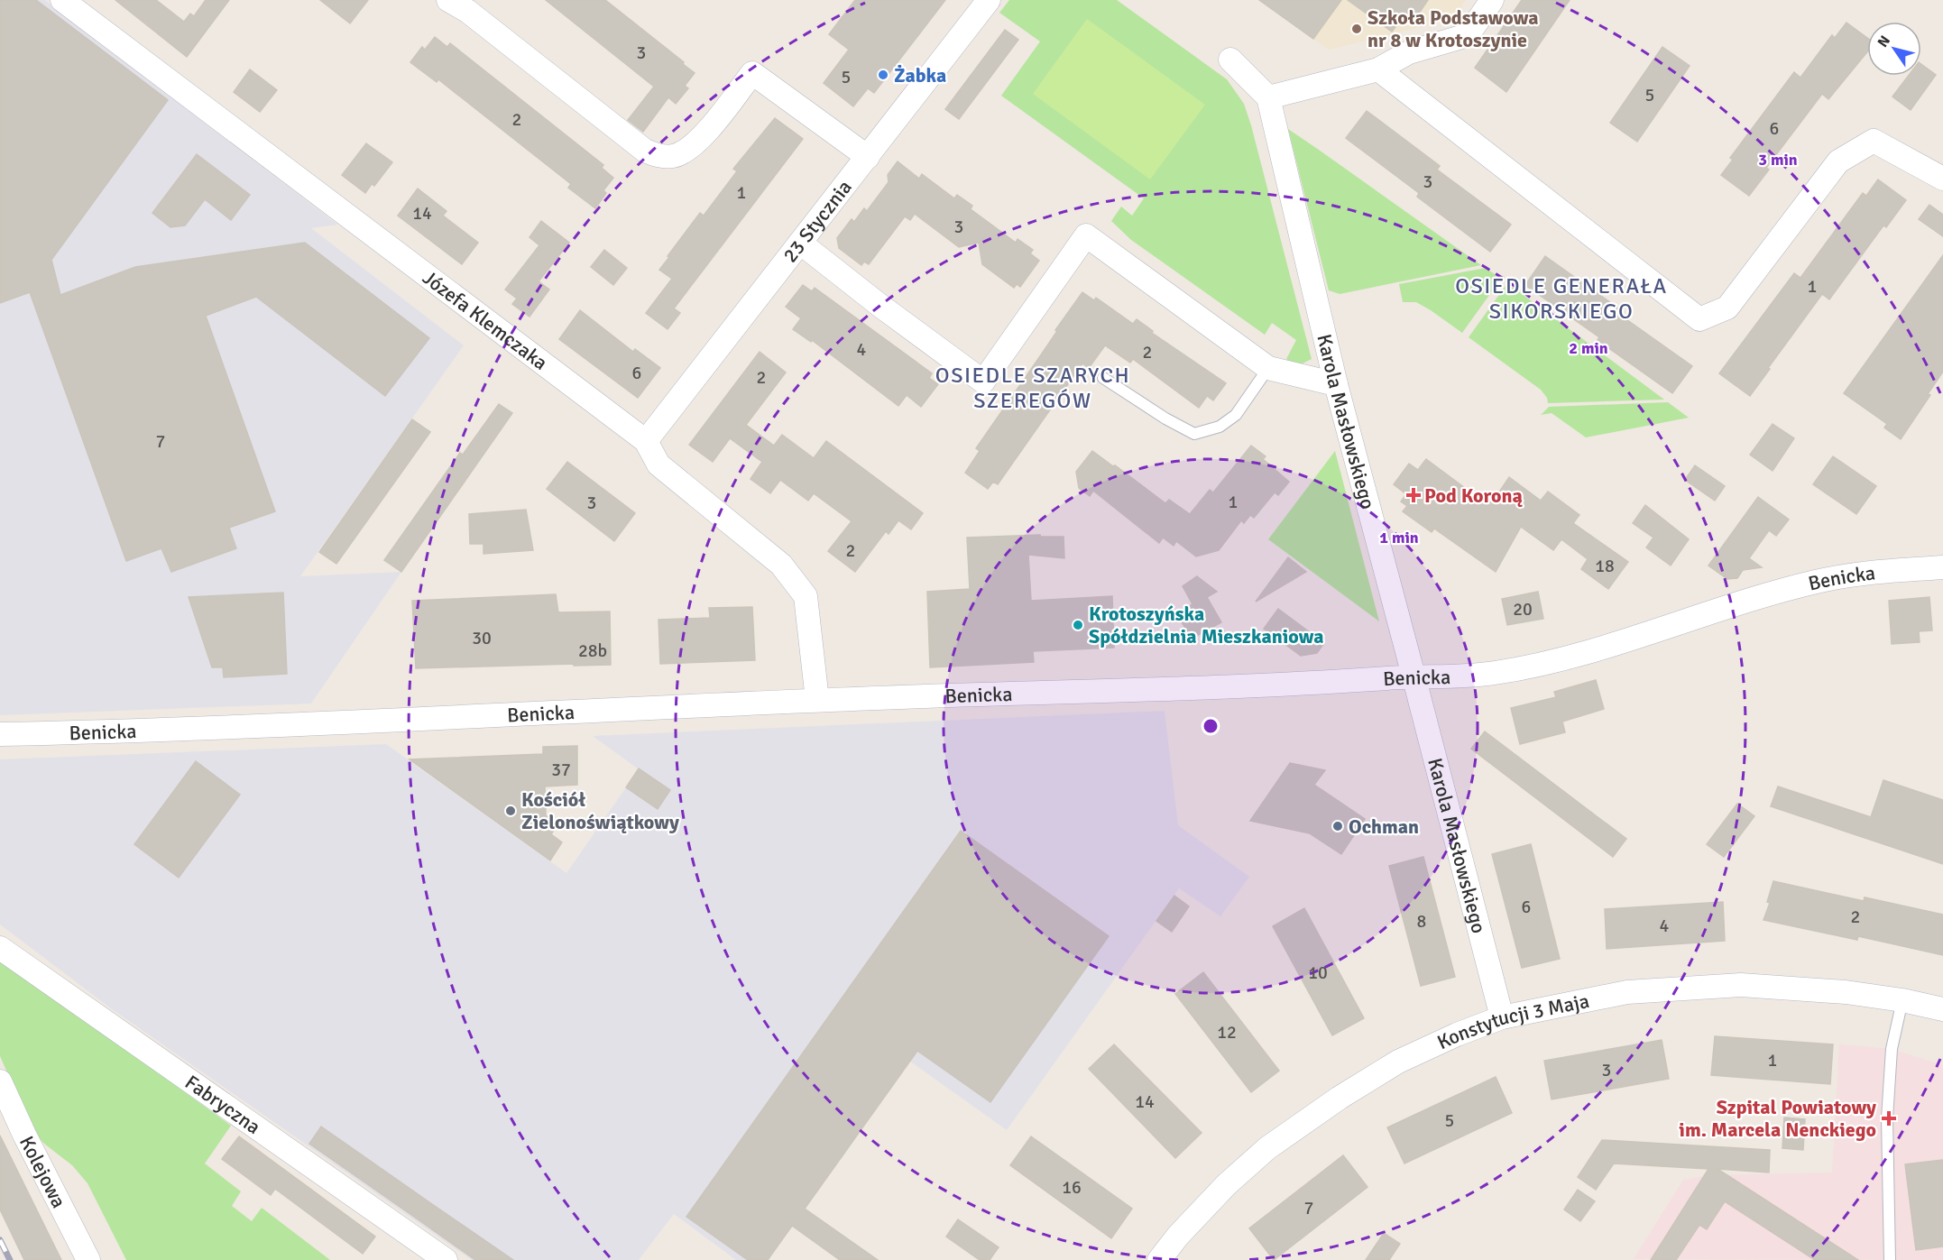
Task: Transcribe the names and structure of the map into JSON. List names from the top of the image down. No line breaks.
{"streets":{"street":["23 Stycznia","Józefa Klemczaka","Karola Masłowskiego","Benicka","Konstytucji 3 Maja","Fabryczna","Kolejowa"]},"crossings":[["23 Stycznia","Józefa Klemczaka"],["Józefa Klemczaka","Benicka"],["Karola Masłowskiego","Benicka"],["Karola Masłowskiego","Konstytucji 3 Maja"]],"districts":["OSIEDLE GENERAŁA SIKORSKIEGO","OSIEDLE SZARYCH SZEREGÓW"],"places":{"other":["Szkoła Podstawowa nr 8 w Krotoszynie","Żabka","Krotoszyńska Spółdzielnia Mieszkaniowa","Kościół Zielonoświątkowy","Ochman"],"health":["Pod Koroną","Szpital Powiatowy im. Marcela Nenckiego"]},"house_numbers":["3","5","5","2","6","3","1","14","3","1","4","2","6","2","7","1","3","2","18","20","30","28b","37","6","2","8","4","10","12","1","3","14","5","16","7"],"north":"top left","rings":["3 min","2 min","1 min"]}
